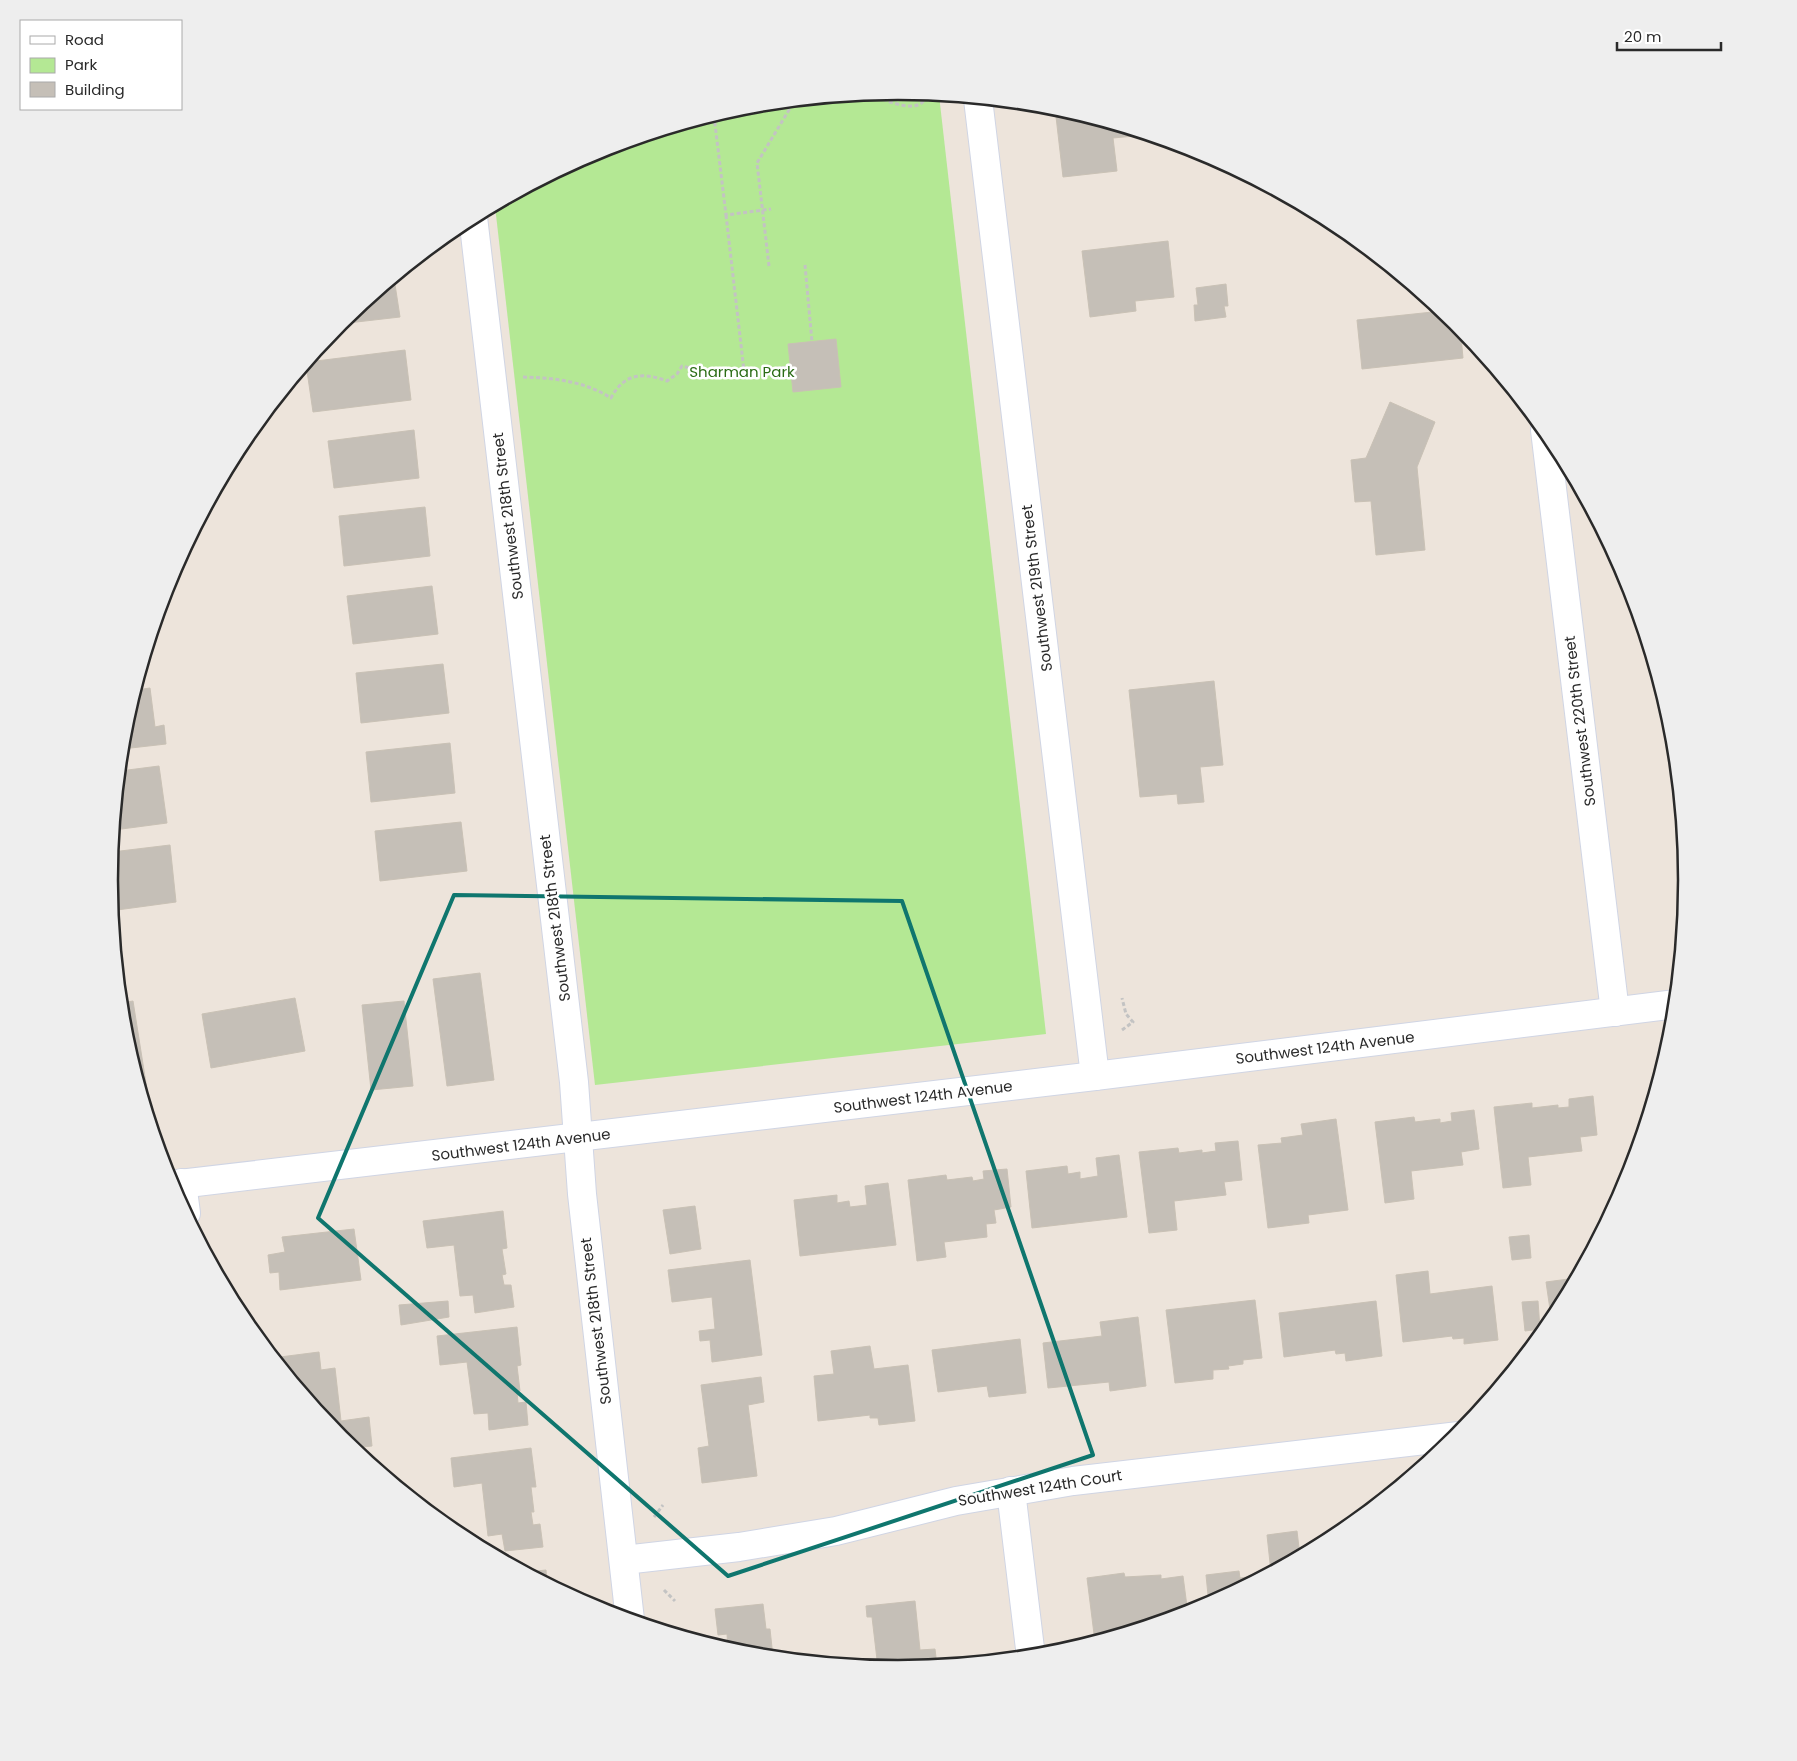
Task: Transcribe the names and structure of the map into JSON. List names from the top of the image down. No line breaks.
{"streets":{"street":["Southwest 218th Street","Southwest 219th Street","Southwest 220th Street","Southwest 124th Avenue","Southwest 124th Court"]},"crossings":[["Southwest 218th Street","Southwest 124th Avenue"],["Southwest 218th Street","Southwest 124th Court"],["Southwest 219th Street","Southwest 124th Avenue"],["Southwest 220th Street","Southwest 124th Avenue"]],"parks":["Sharman Park"],"legend":["Road","Park","Building"],"scale_bar":"20 m"}
